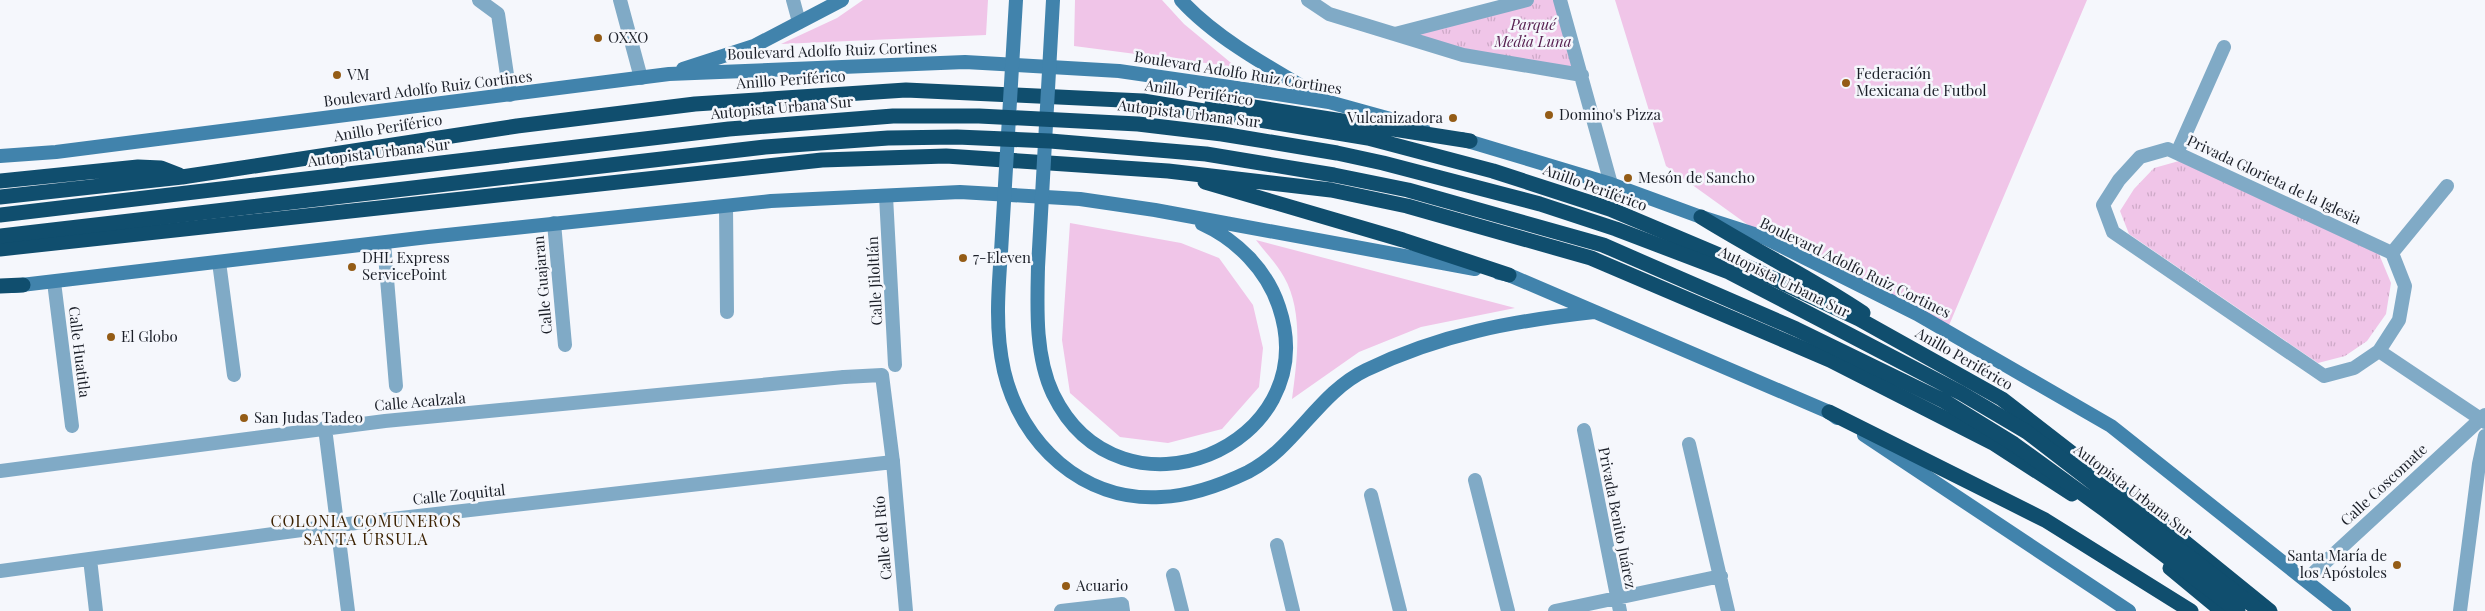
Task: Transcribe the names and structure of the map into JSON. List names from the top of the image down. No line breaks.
{"streets":{"highway":["Anillo Periférico","Autopista Urbana Sur"],"main road":["Boulevard Adolfo Ruiz Cortines"],"street":["Privada Glorieta de la Iglesia","Calle Jiloltlán","Calle Guajaran","Calle Huatitla","Calle Acalzala","Calle Coscomate","Calle Zoquital","Privada Benito Juárez","Calle del Río"]},"crossings":[["Boulevard Adolfo Ruiz Cortines","Calle Coscomate"],["Calle Acalzala","Calle Zoquital"],["Calle Acalzala","Calle del Río"],["Calle Zoquital","Calle del Río"]],"districts":["COLONIA COMUNEROS SANTA ÚRSULA"],"parks":["Parqué Media Luna"],"places":["OXXO","VM","Federación Mexicana de Futbol","Domino's Pizza","Vulcanizadora","Mesón de Sancho","7-Eleven","DHL Express ServicePoint","El Globo","San Judas Tadeo","Santa María de los Apóstoles","Acuario"]}
